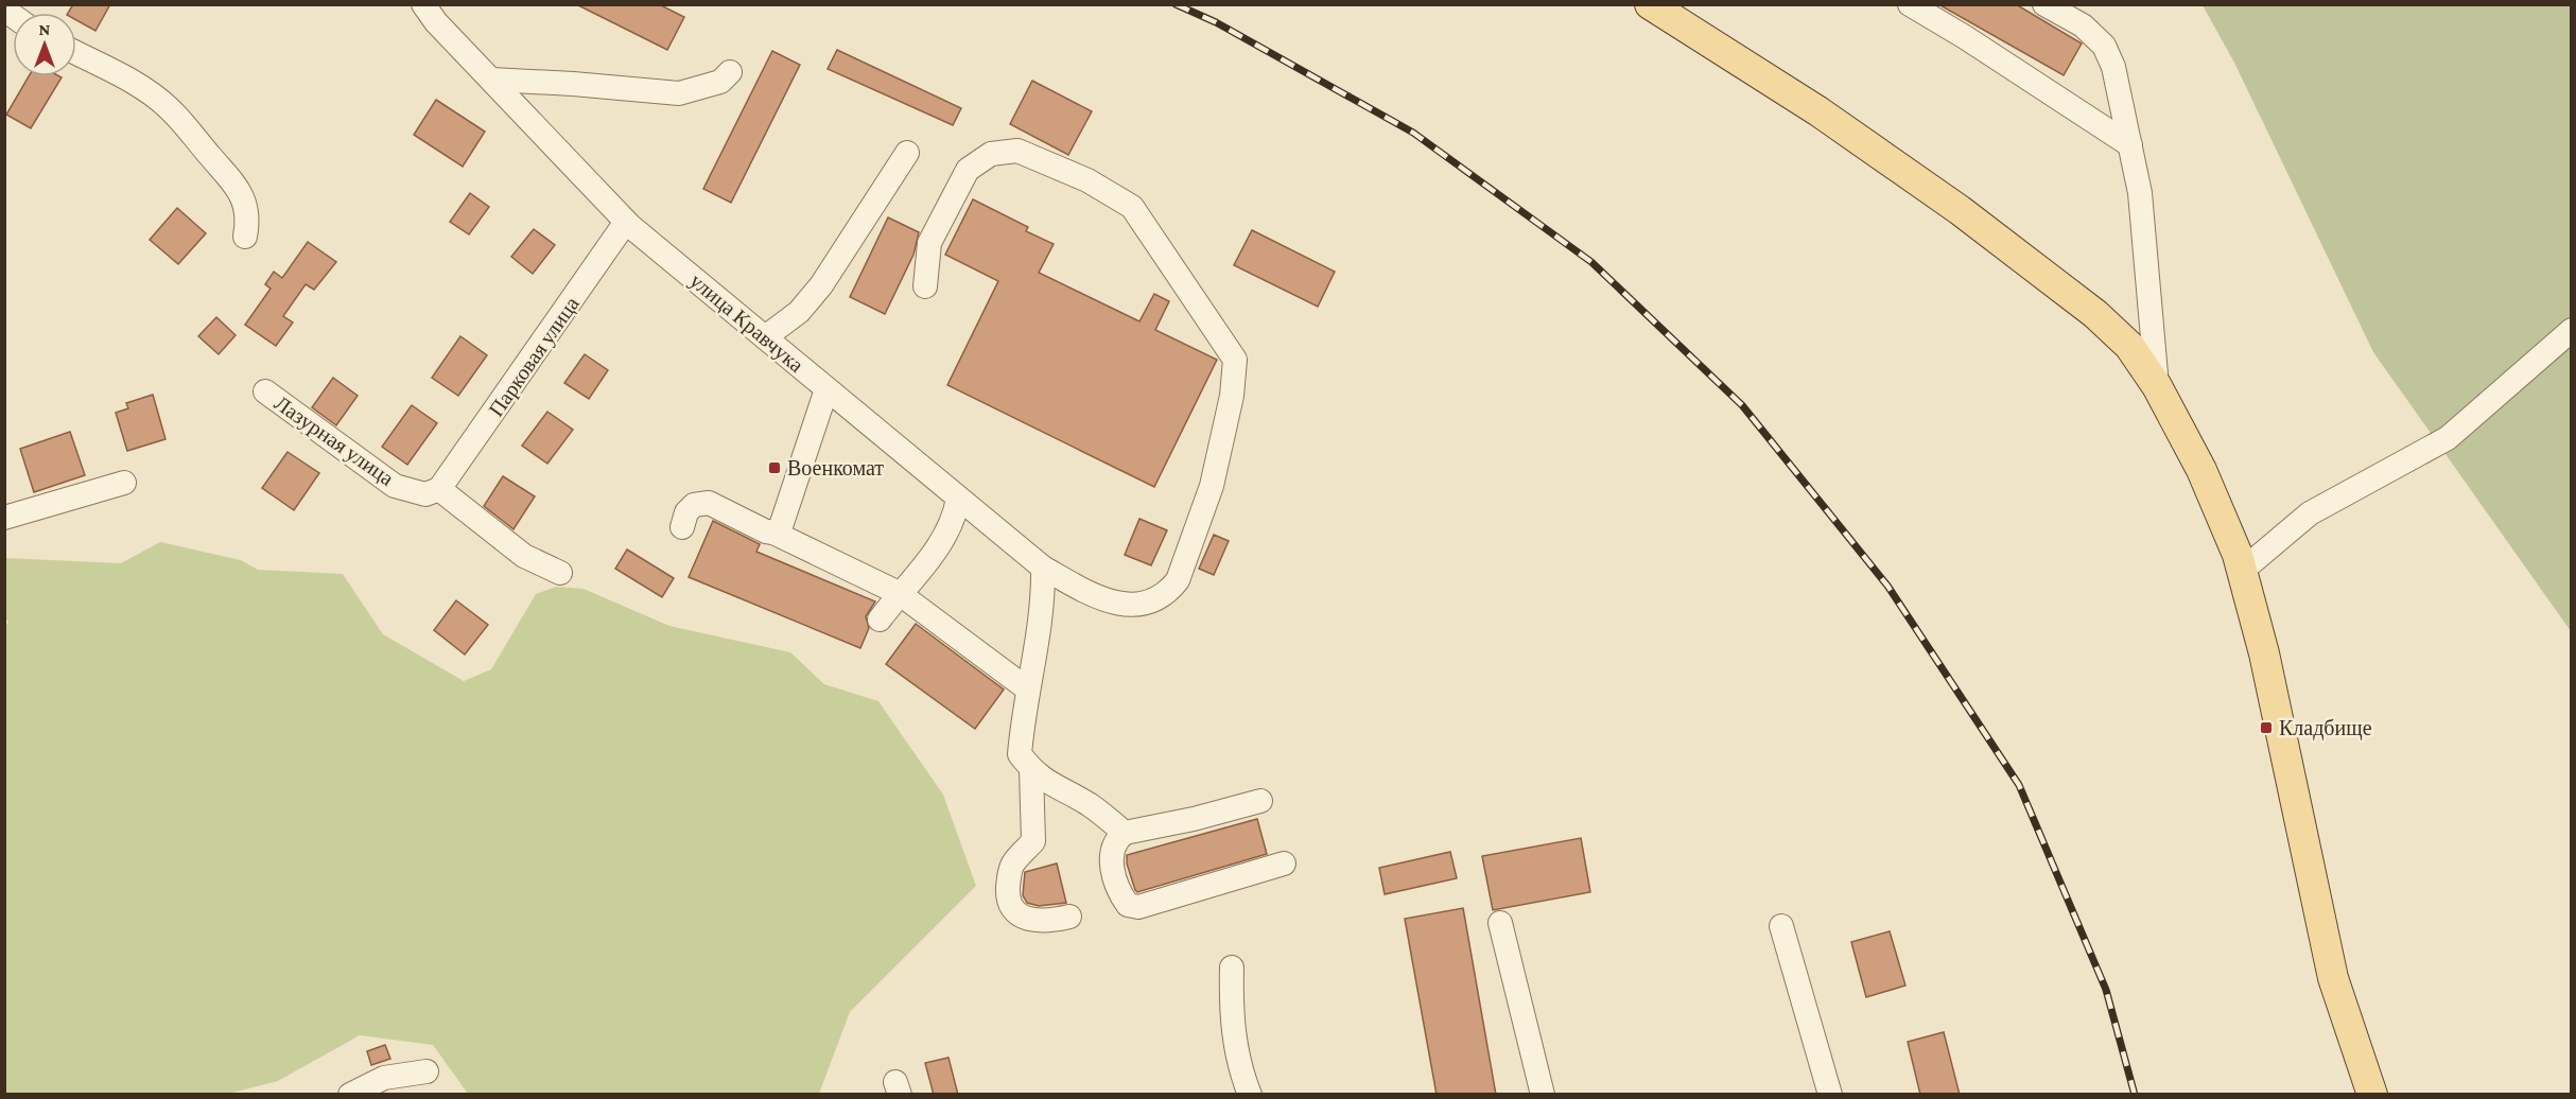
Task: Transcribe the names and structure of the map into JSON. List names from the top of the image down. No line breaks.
{"streets":{"lane":["улица Кравчука","Парковая улица","Лазурная улица"]},"crossings":[["улица Кравчука","Парковая улица"],["Парковая улица","Лазурная улица"]],"places":{"transit":["Военкомат","Кладбище"]},"north":"top"}
